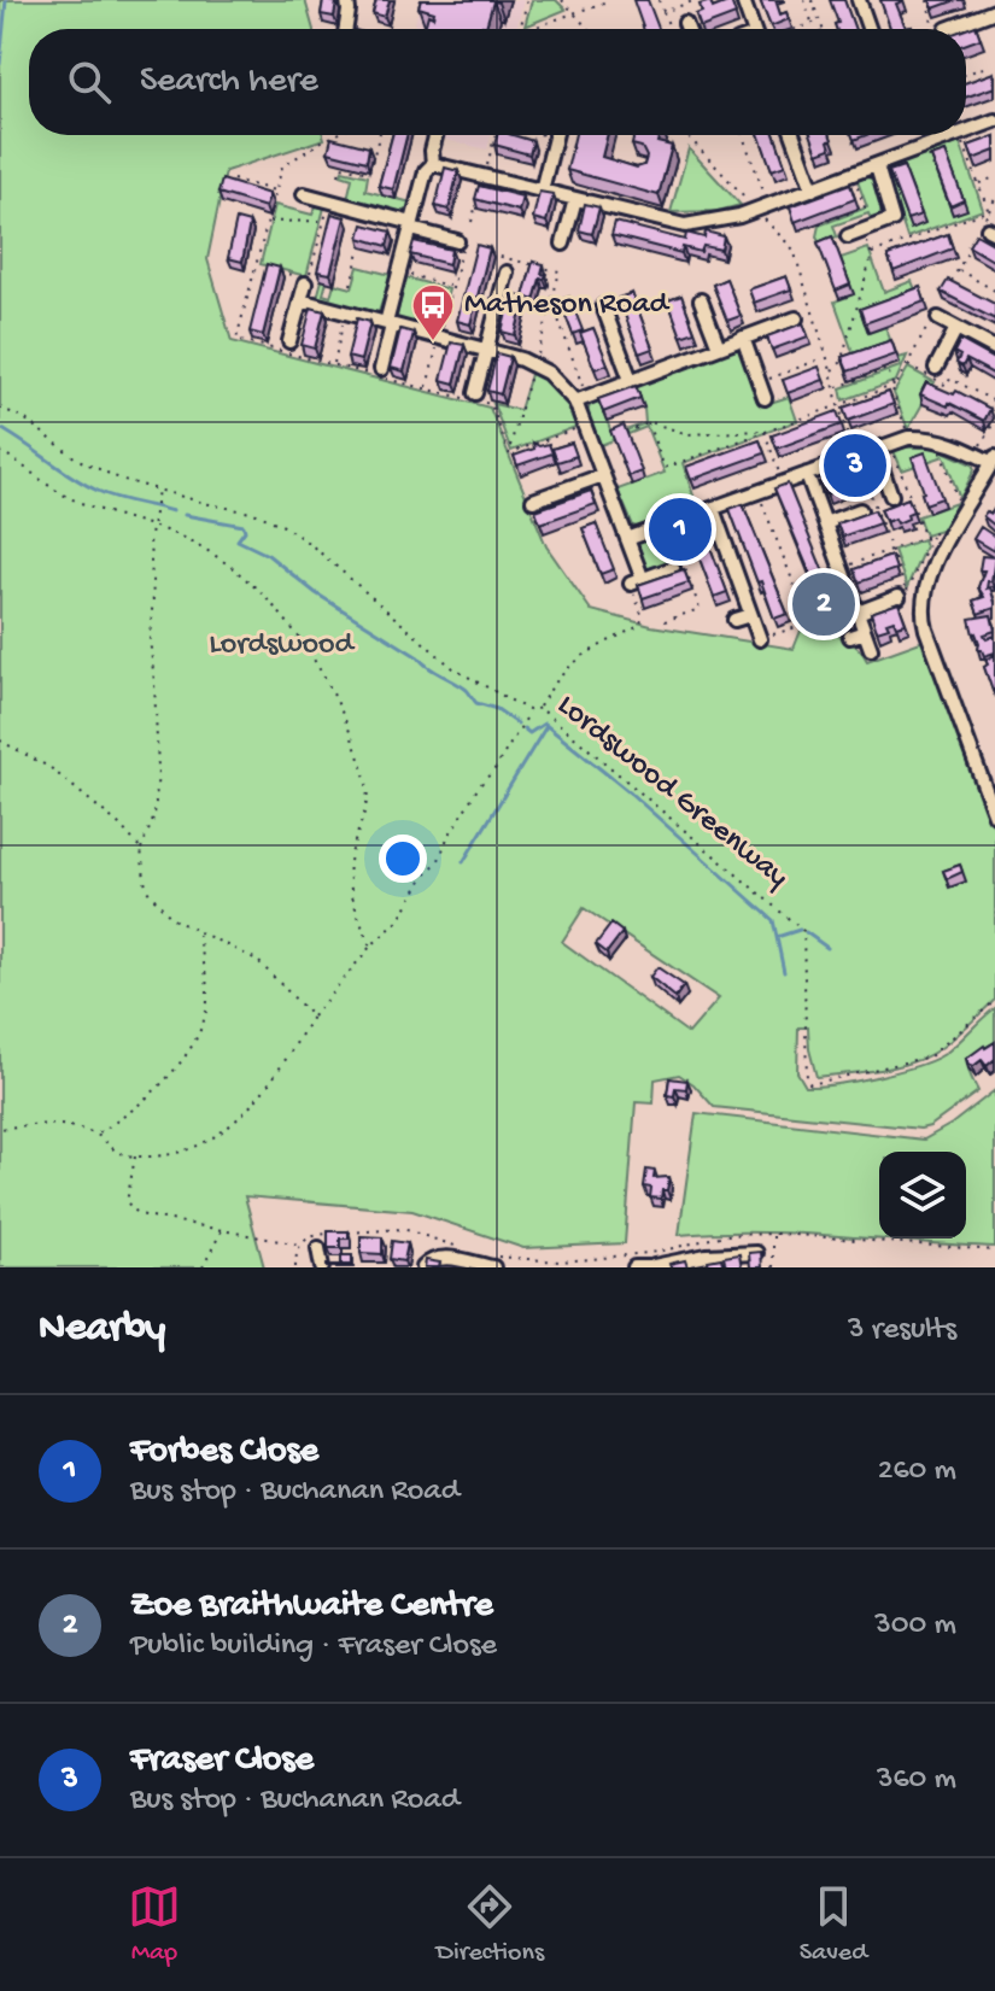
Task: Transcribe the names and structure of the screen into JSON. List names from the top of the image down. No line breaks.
{"streets":{"path":["Lordswood Greenway"]},"parks":["Lordswood"],"places":{"bus stop":["Matheson Road"]},"page":{"search":"Search here","pins":["3","1","2"],"heading":["Nearby","3 results"],"list":[{"mark":"1","name":"Forbes Close","note":"Bus stop · Buchanan Road","value":"260 m"},{"mark":"2","name":"Zoe Braithwaite Centre","note":"Public building · Fraser Close","value":"300 m"},{"mark":"3","name":"Fraser Close","note":"Bus stop · Buchanan Road","value":"360 m"}],"nav":["Map","Directions","Saved"]}}
